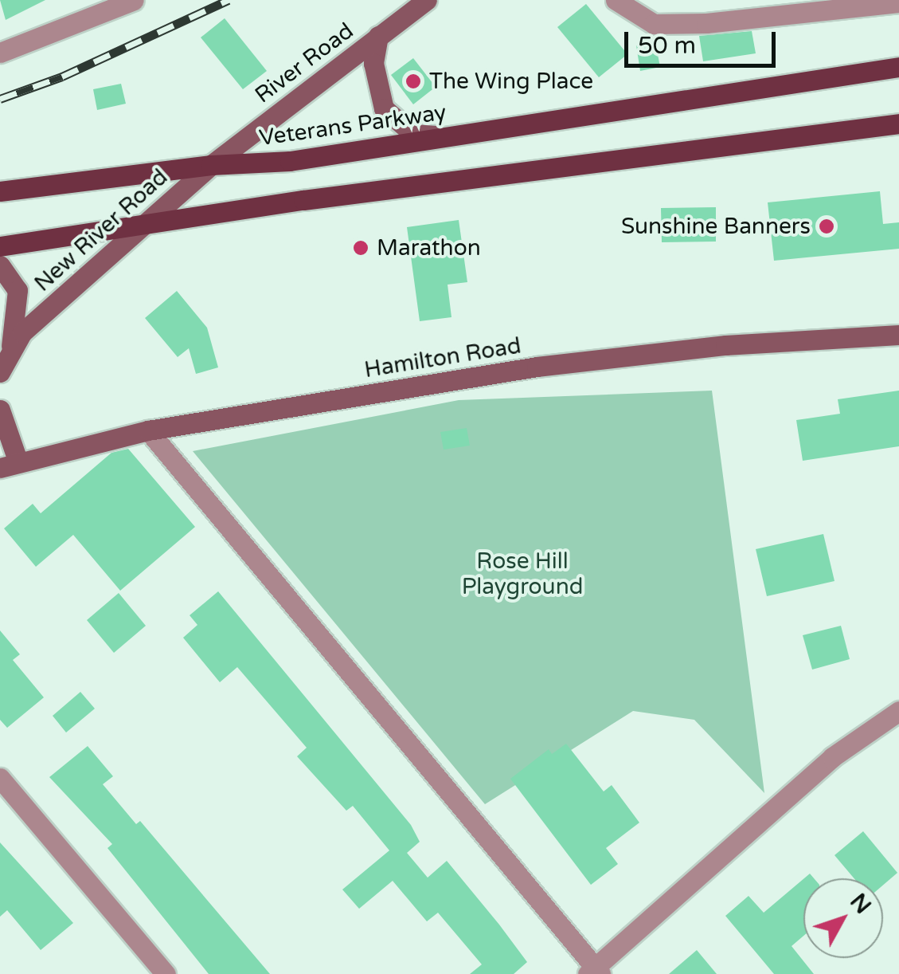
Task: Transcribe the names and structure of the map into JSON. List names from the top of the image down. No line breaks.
{"streets":{"main road":["Veterans Parkway"],"street":["River Road","New River Road","Hamilton Road"]},"crossings":[["River Road","Veterans Parkway"],["River Road","New River Road"],["Veterans Parkway","New River Road"]],"parks":["Rose Hill Playground"],"places":["The Wing Place","Sunshine Banners","Marathon"],"scale_bar":"50 m","north":"top right"}
